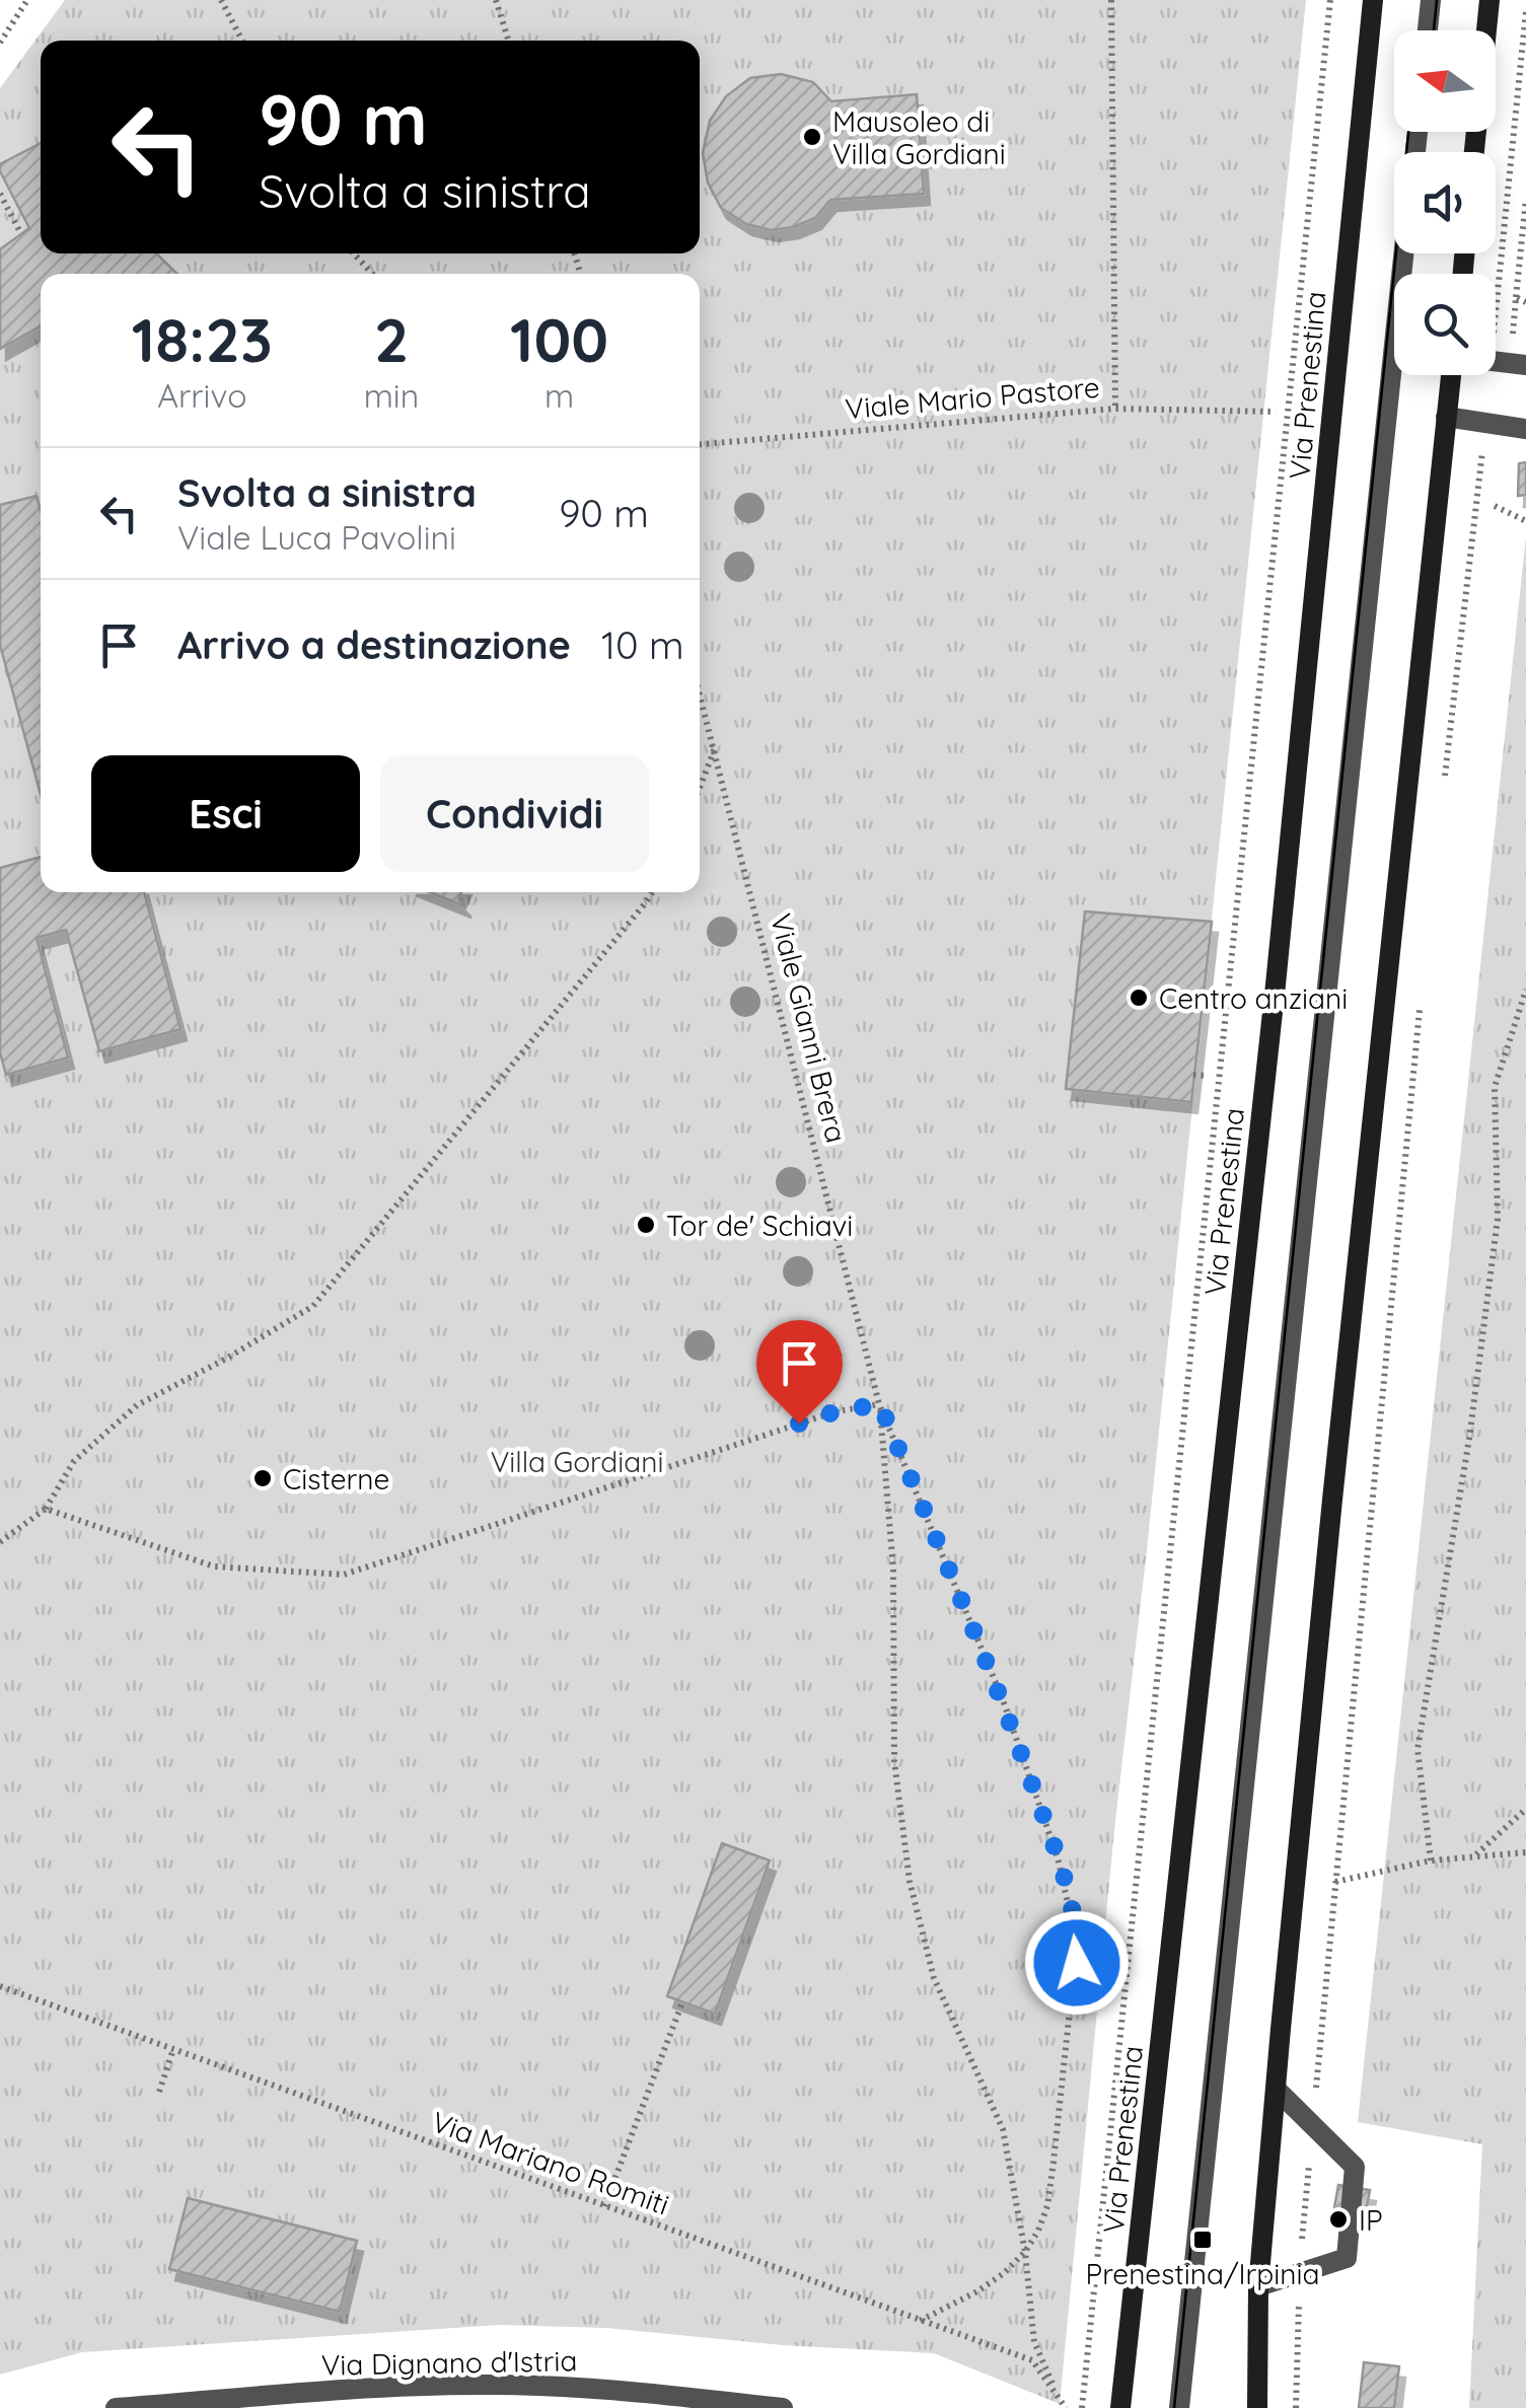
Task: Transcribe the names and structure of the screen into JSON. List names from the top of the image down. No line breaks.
{"streets":{"main road":["Via Prenestina"],"street":["Via Dignano d'Istria"],"path":["Viale Mario Pastore","Viale Gianni Brera","Via Mariano Romiti"]},"parks":["Villa Gordiani"],"places":{"other":["Mausoleo di Villa Gordiani","Centro anziani","Tor de' Schiavi","Cisterne","IP"],"transit":["Prenestina/Irpinia"]},"north":"left","page":{"turn":["90 m","Svolta a sinistra"],"eta":["18:23","Arrivo","2","min","100","m"],"list":[{"name":"Svolta a sinistra","note":"Viale Luca Pavolini","value":"90 m"},{"name":"Arrivo a destinazione","value":"10 m"}],"buttons":["Esci","Condividi"]}}
